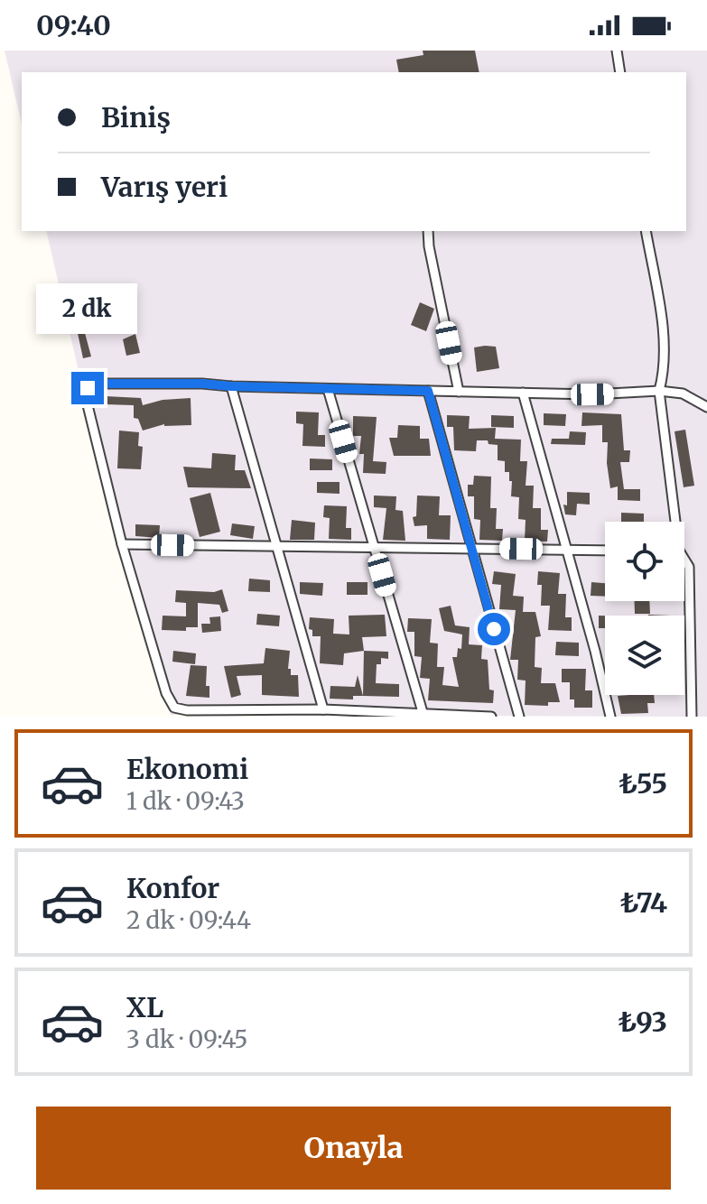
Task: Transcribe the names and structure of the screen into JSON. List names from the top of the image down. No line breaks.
{"page":{"status":"09:40","banner":["Biniş","Varış yeri"],"bubble":"2 dk","list":[{"name":"Ekonomi","note":"1 dk · 09:43","value":"₺55"},{"name":"Konfor","note":"2 dk · 09:44","value":"₺74"},{"name":"XL","note":"3 dk · 09:45","value":"₺93"}],"buttons":"Onayla"}}
